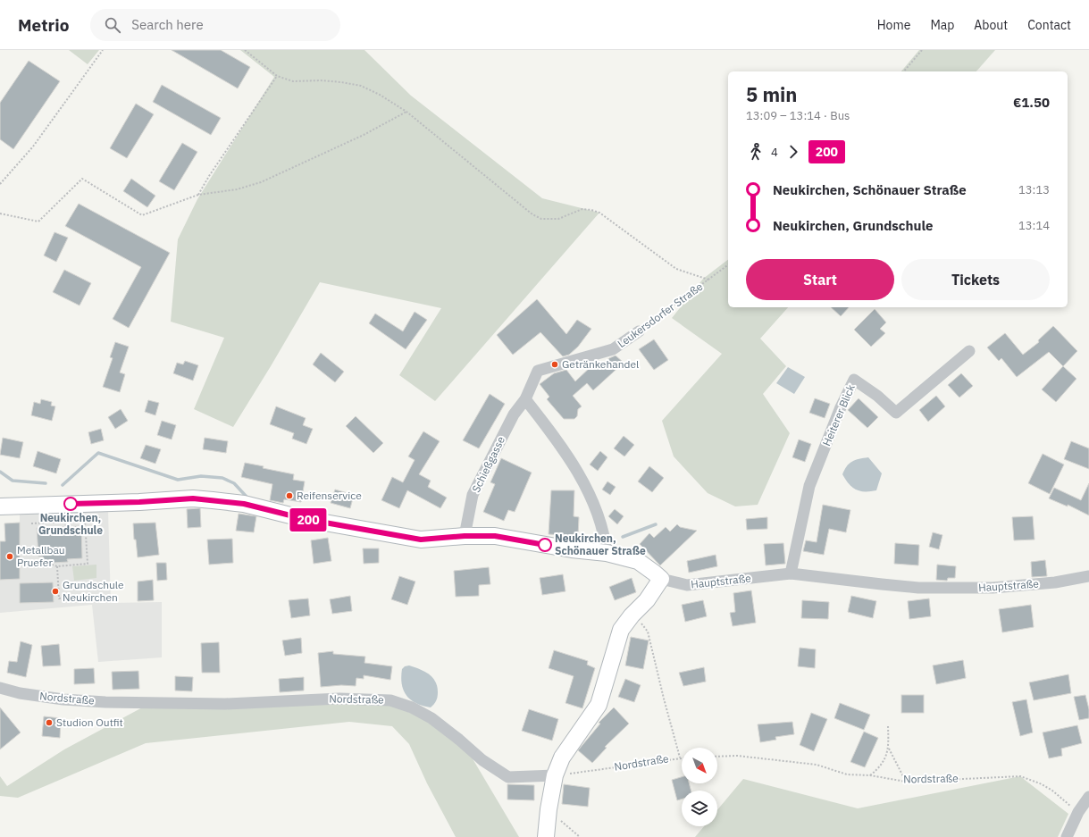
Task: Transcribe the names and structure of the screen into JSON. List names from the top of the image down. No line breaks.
{"streets":{"street":["Leukersdorfer Straße","Heiterer Blick","Schießgasse","Hauptstraße","Nordstraße"]},"crossings":[["Leukersdorfer Straße","Schießgasse"],["Heiterer Blick","Hauptstraße"],["Schießgasse","Hauptstraße"]],"places":["Getränkehandel","Reifenservice","Neukirchen, Grundschule","Neukirchen, Schönauer Straße","Metallbau Pruefer","Grundschule Neukirchen","Studion Outfit"],"lines":["bus line 200"],"north":"bottom right","page":{"header":"Metrio","search":"Search here","nav":["Home","Map","About","Contact"],"on_map":"200","heading":["5 min","13:09 – 13:14 · Bus","€1.50"],"legs":["4","200"],"list":[{"name":"Neukirchen, Schönauer Straße","value":"13:13"},{"name":"Neukirchen, Grundschule","value":"13:14"}],"buttons":["Start","Tickets"]}}
